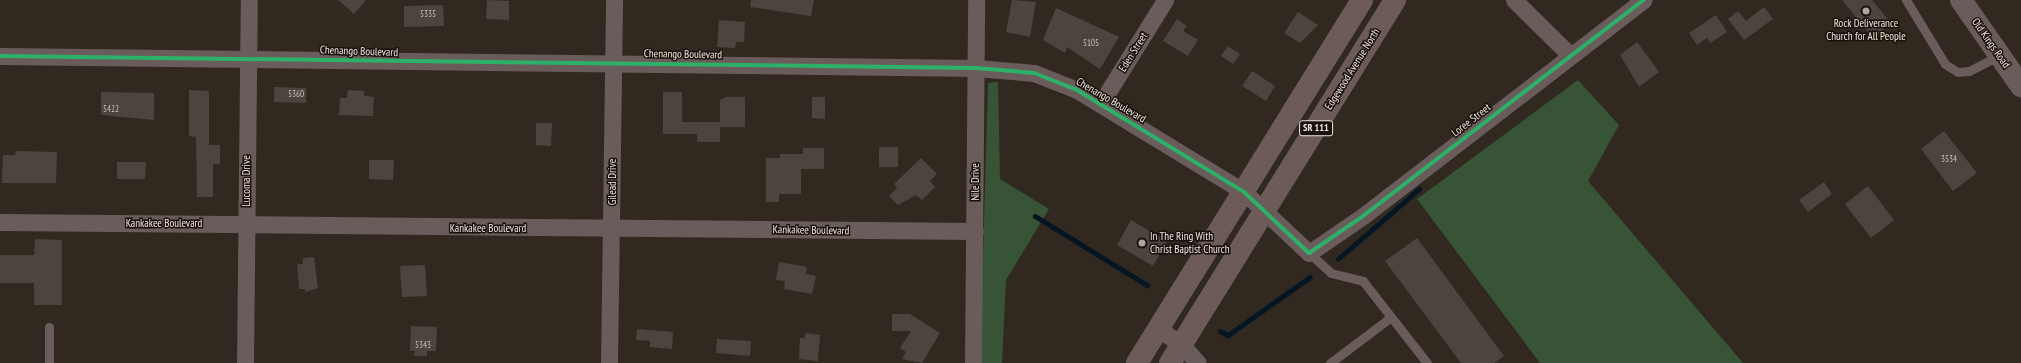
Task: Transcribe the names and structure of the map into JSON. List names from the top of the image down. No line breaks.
{"streets":{"main road":["Edgewood Avenue North","SR 111"],"street":["Old Kings Road","Chenango Boulevard","Eden Street","Loree Street","Lucoma Drive","Gilead Drive","Nile Drive","Kankakee Boulevard"]},"crossings":[["Chenango Boulevard","Eden Street"],["Chenango Boulevard","Edgewood Avenue North"],["Chenango Boulevard","Loree Street"],["Chenango Boulevard","SR 111"],["Chenango Boulevard","Lucoma Drive"],["Chenango Boulevard","Gilead Drive"],["Chenango Boulevard","Nile Drive"],["Lucoma Drive","Kankakee Boulevard"],["Gilead Drive","Kankakee Boulevard"],["Nile Drive","Kankakee Boulevard"]],"places":["Rock Deliverance Church for All People","In The Ring With Christ Baptist Church"],"house_numbers":["5335","5105","5360","5422","3534","5343"]}
